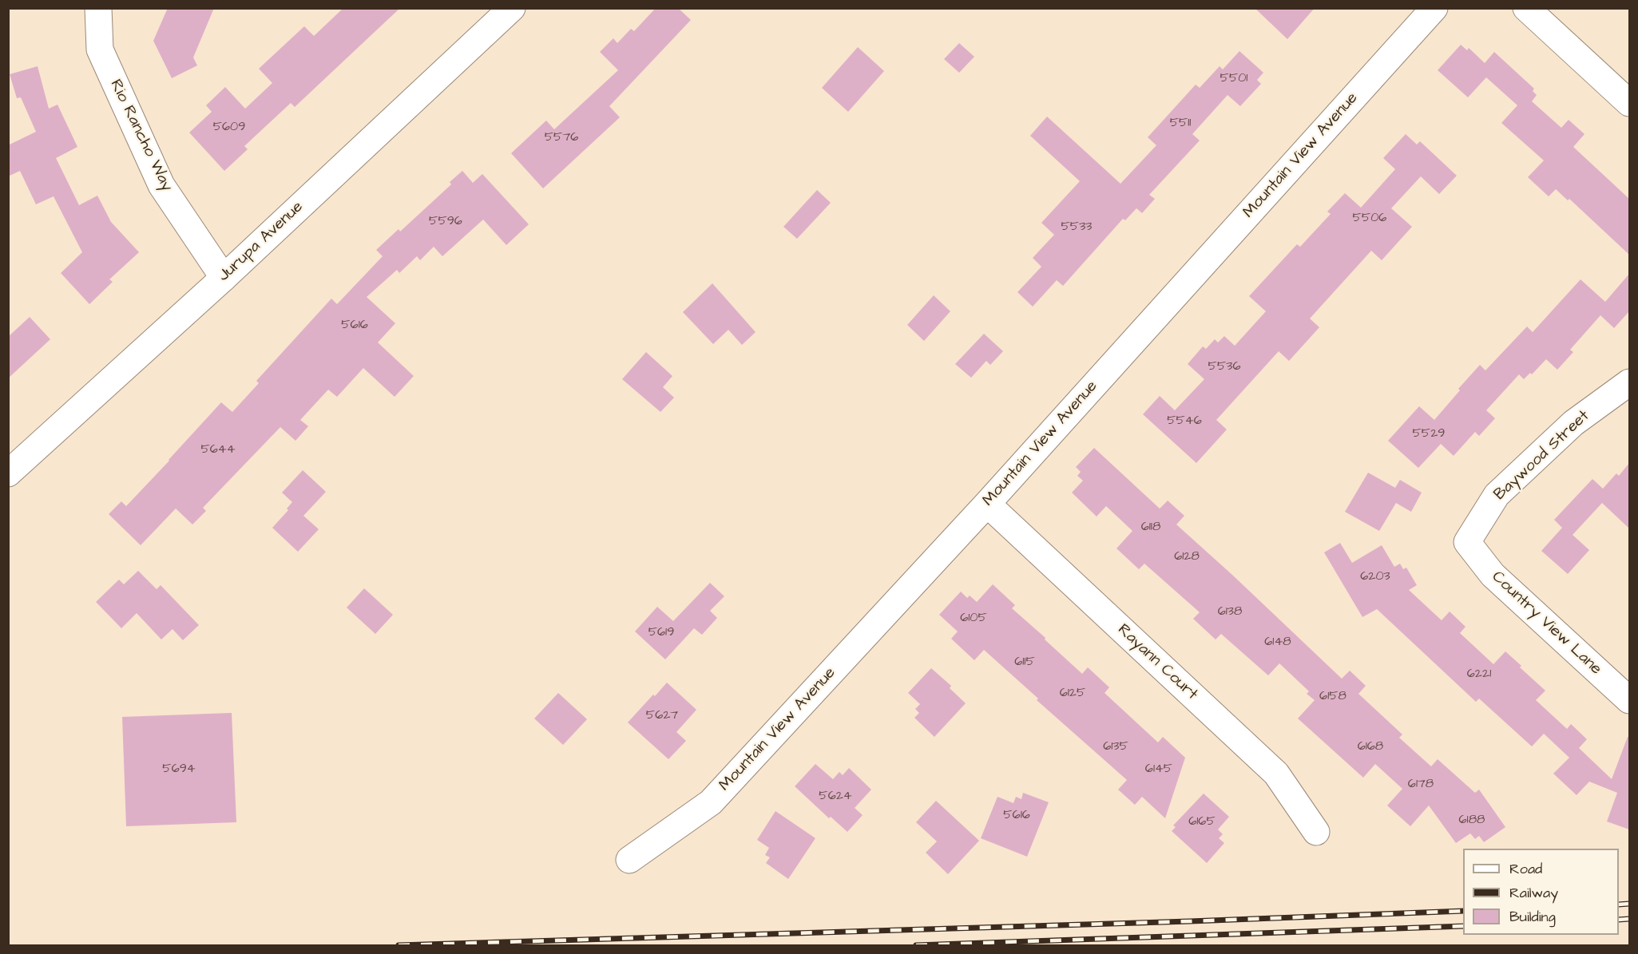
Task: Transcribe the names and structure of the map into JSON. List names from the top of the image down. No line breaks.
{"streets":{"street":["Rio Rancho Way","Mountain View Avenue","Jurupa Avenue","Baywood Street","Country View Lane","Rayann Court"]},"crossings":[["Rio Rancho Way","Jurupa Avenue"],["Mountain View Avenue","Rayann Court"],["Baywood Street","Country View Lane"]],"house_numbers":["5501","5511","5609","5576","5506","5596","5533","5616","5536","5546","5529","5644","6118","6128","6203","6138","6105","5619","6148","6115","6221","6125","6158","5627","6135","6168","5694","6145","6178","5624","5616","6188","6165"],"legend":["Road","Railway","Building"]}
